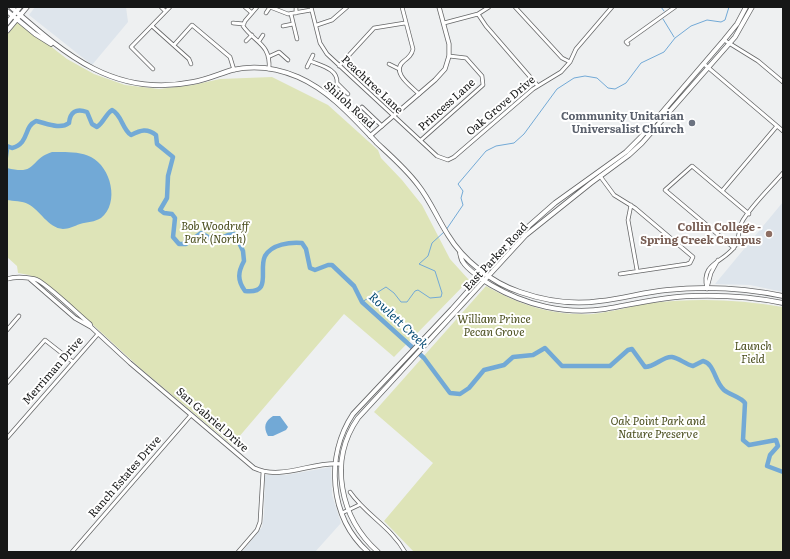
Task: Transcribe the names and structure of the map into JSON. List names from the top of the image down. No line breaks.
{"streets":{"main road":["Shiloh Road","East Parker Road"],"street":["Peachtree Lane","Princess Lane","Oak Grove Drive","Merriman Drive","San Gabriel Drive","Ranch Estates Drive"]},"crossings":[["Peachtree Lane","Princess Lane"],["Peachtree Lane","Oak Grove Drive"],["Shiloh Road","East Parker Road"],["Merriman Drive","San Gabriel Drive"],["San Gabriel Drive","Ranch Estates Drive"]],"water":["Rowlett Creek"],"parks":["Bob Woodruff Park (North)","William Prince Pecan Grove","Launch Field","Oak Point Park and Nature Preserve"],"places":["Community Unitarian Universalist Church","Collin College - Spring Creek Campus"]}
